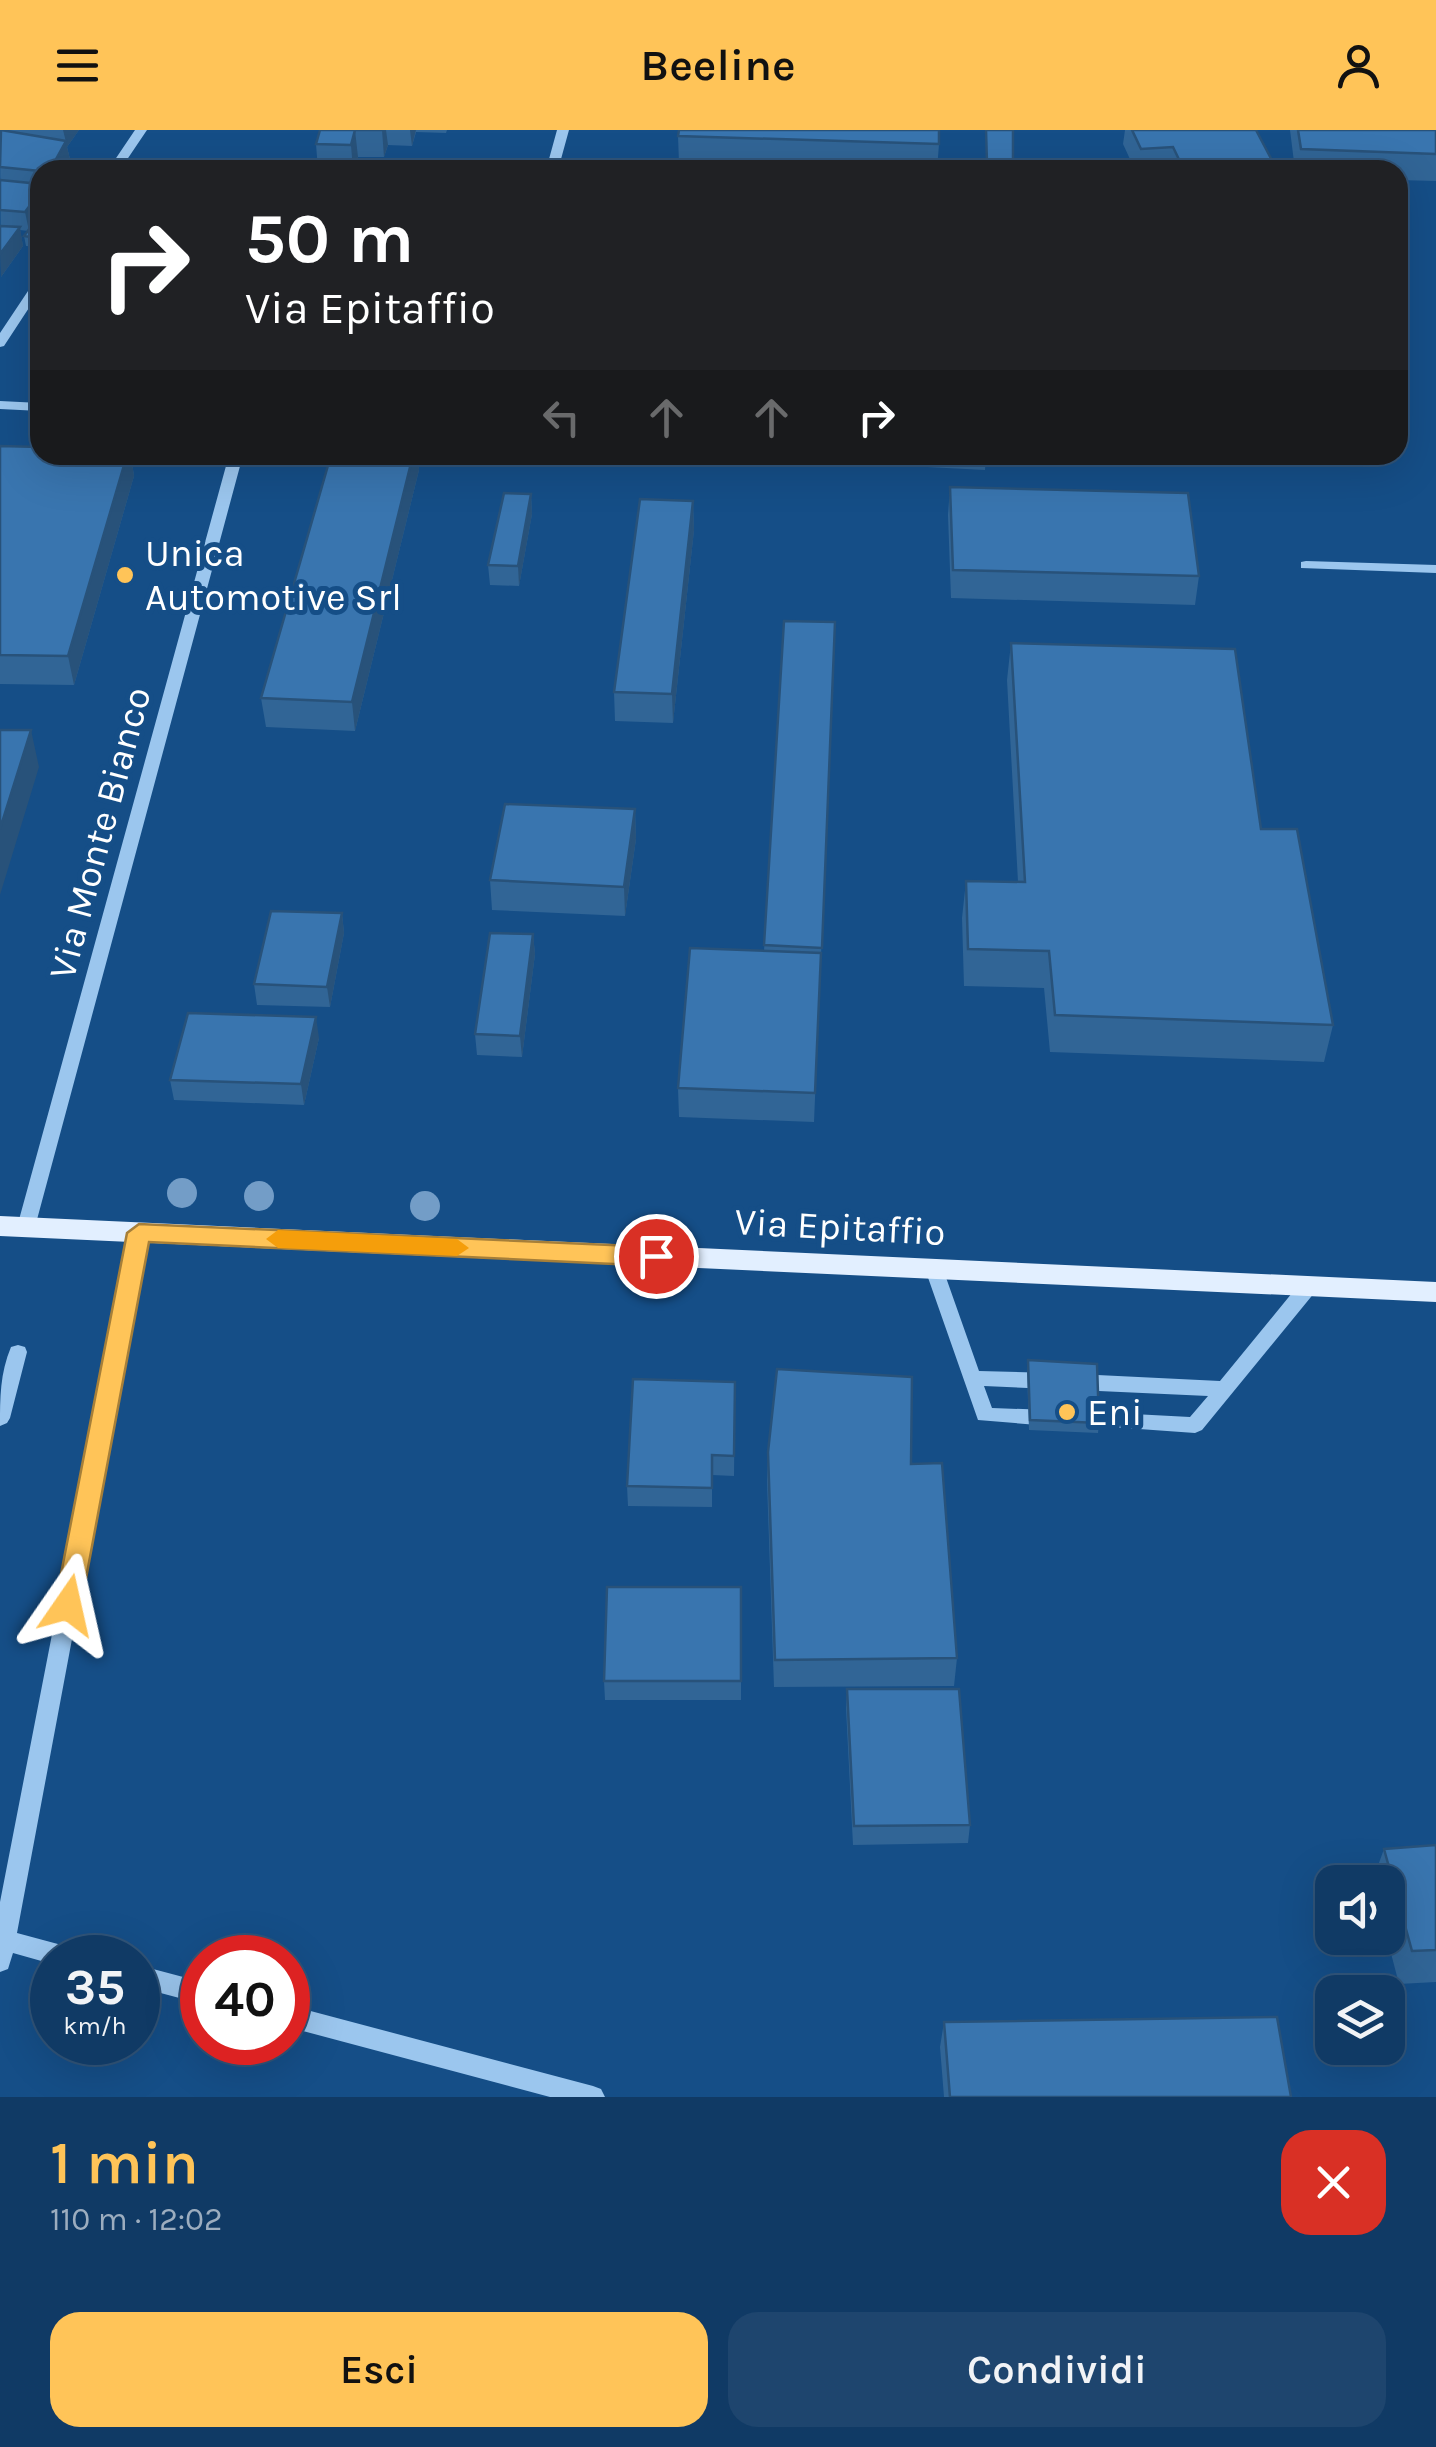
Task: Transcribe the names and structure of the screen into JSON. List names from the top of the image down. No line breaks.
{"streets":{"main road":["Via Epitaffio"],"street":["Via Monte Bianco"]},"crossings":[["Via Monte Bianco","Via Epitaffio"]],"places":["Unica Automotive Srl","Eni"],"page":{"header":"Beeline","turn":["50 m","Via Epitaffio"],"speed":"35 km/h","limit":"40","heading":["1 min","110 m · 12:02"],"buttons":["Esci","Condividi"]}}
